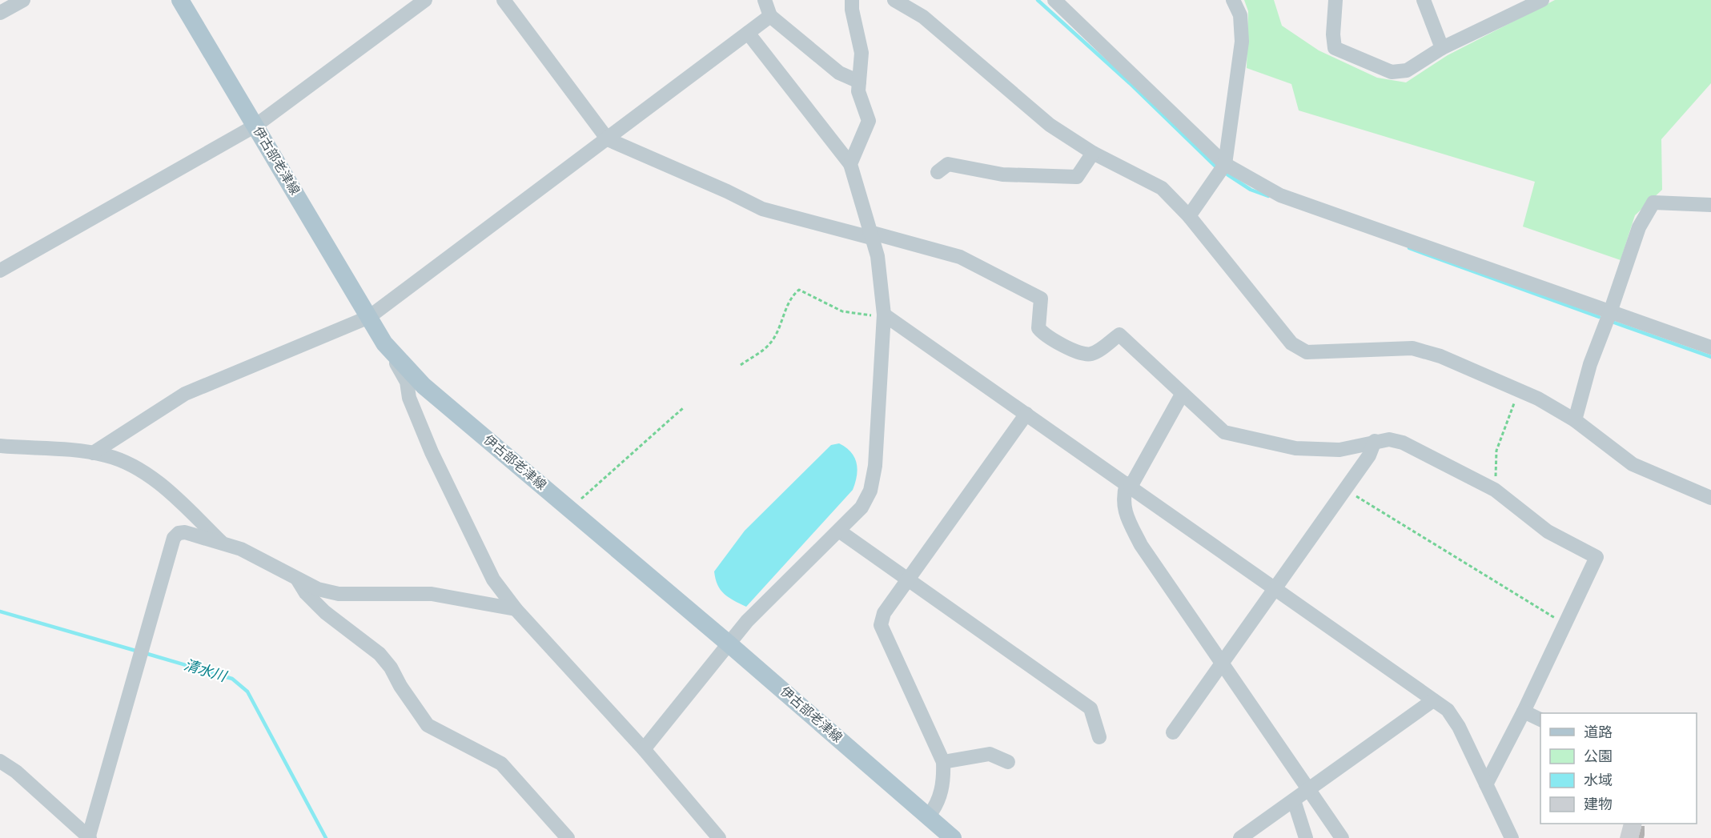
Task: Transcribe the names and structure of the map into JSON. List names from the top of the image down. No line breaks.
{"streets":{"main road":["伊古部老津線"]},"water":["清水川"],"legend":["道路","公園","水域","建物"]}
